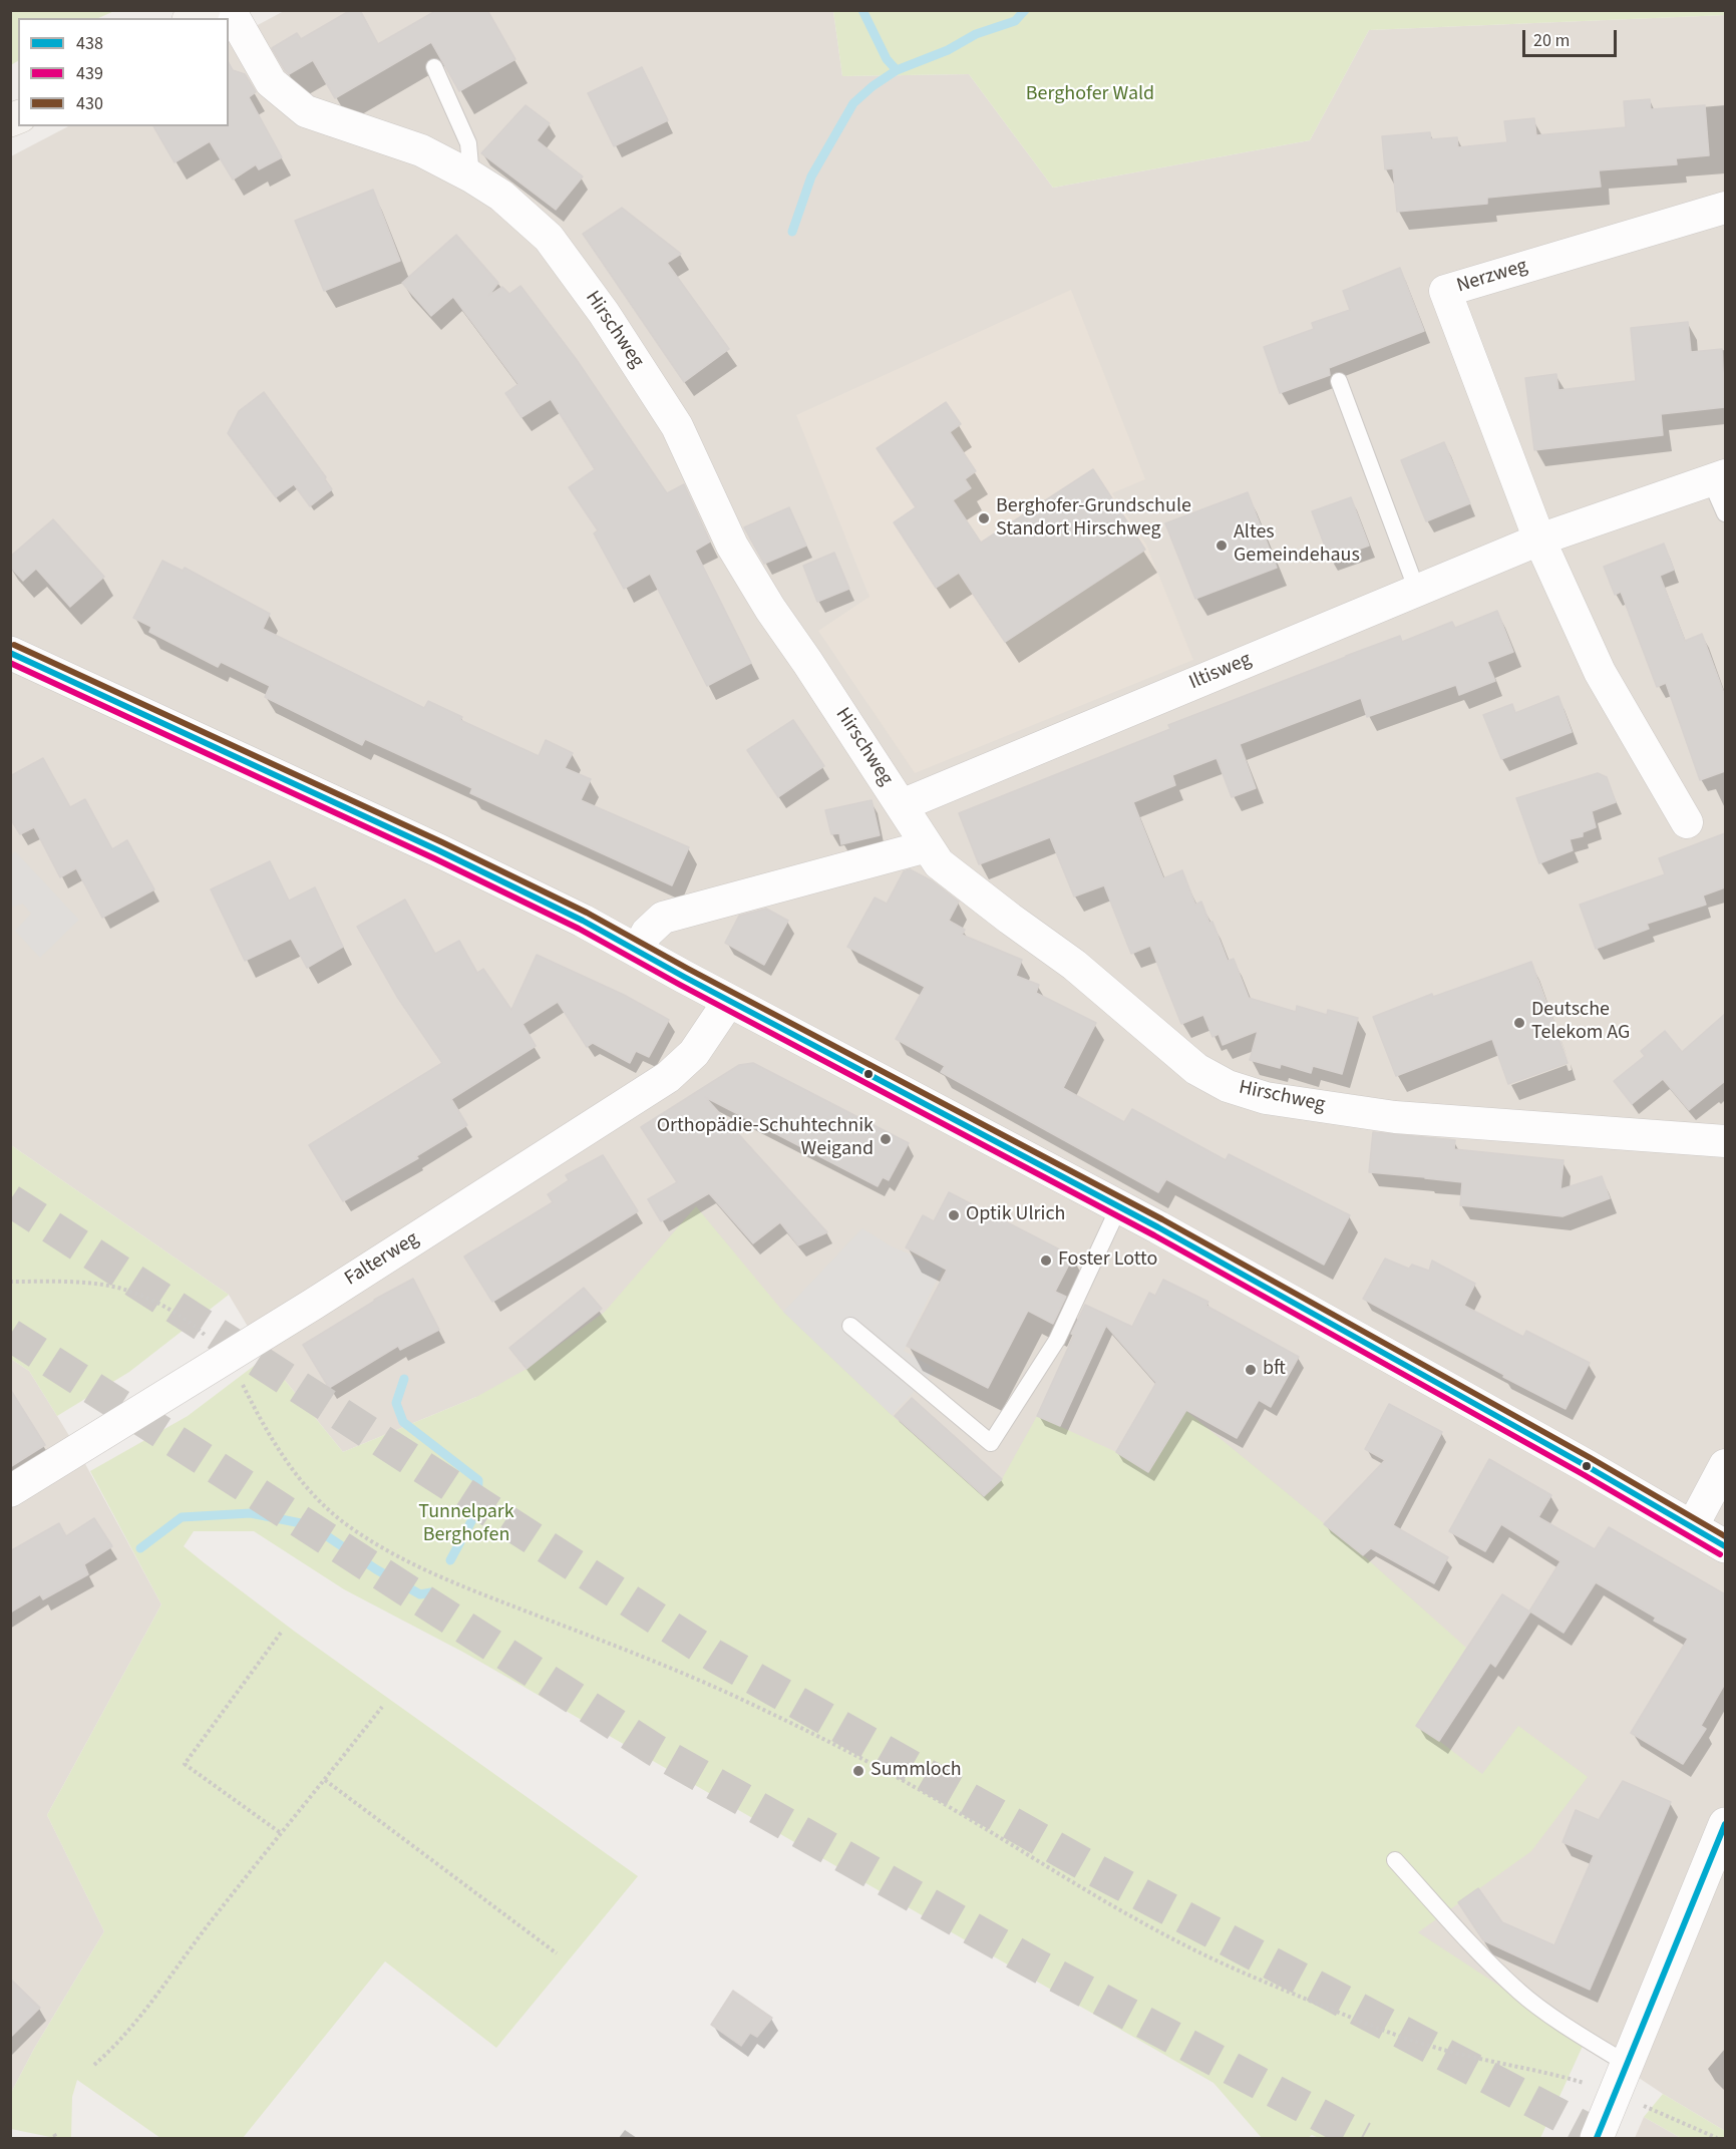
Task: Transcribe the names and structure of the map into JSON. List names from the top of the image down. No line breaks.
{"streets":{"street":["Nerzweg","Hirschweg","Iltisweg","Falterweg"]},"crossings":[["Nerzweg","Iltisweg"],["Hirschweg","Iltisweg"]],"parks":["Berghofer Wald","Tunnelpark Berghofen"],"places":["Berghofer-Grundschule Standort Hirschweg","Altes Gemeindehaus","Deutsche Telekom AG","Orthopädie-Schuhtechnik Weigand","Optik Ulrich","Foster Lotto","bft","Summloch"],"lines":["transit line 430","transit line 438","transit line 439"],"legend":["438","439","430"],"scale_bar":"20 m"}
